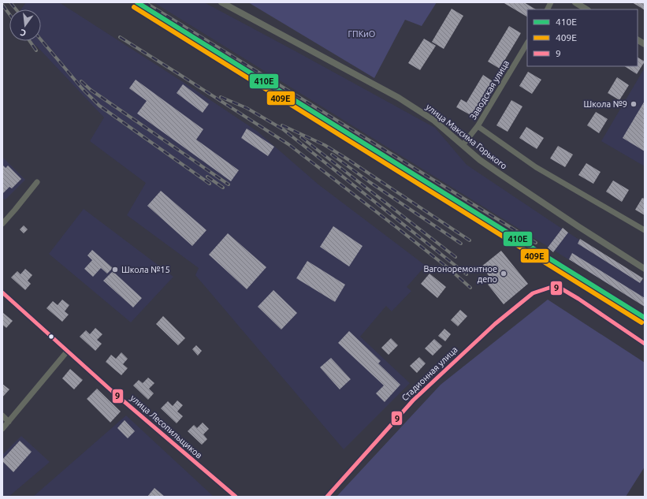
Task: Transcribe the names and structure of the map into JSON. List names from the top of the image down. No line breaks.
{"streets":{"street":["Заводская улица","улица Максима Горького","Стадионная улица","улица Лесопильщиков"]},"crossings":[["Заводская улица","улица Максима Горького"]],"parks":["ГПКиО"],"places":["Школа №9","Школа №15","Вагоноремонтное депо"],"lines":["transit line 410E","transit line 409E","transit line 9"],"legend":["410E","409E","9"],"north":"bottom"}
